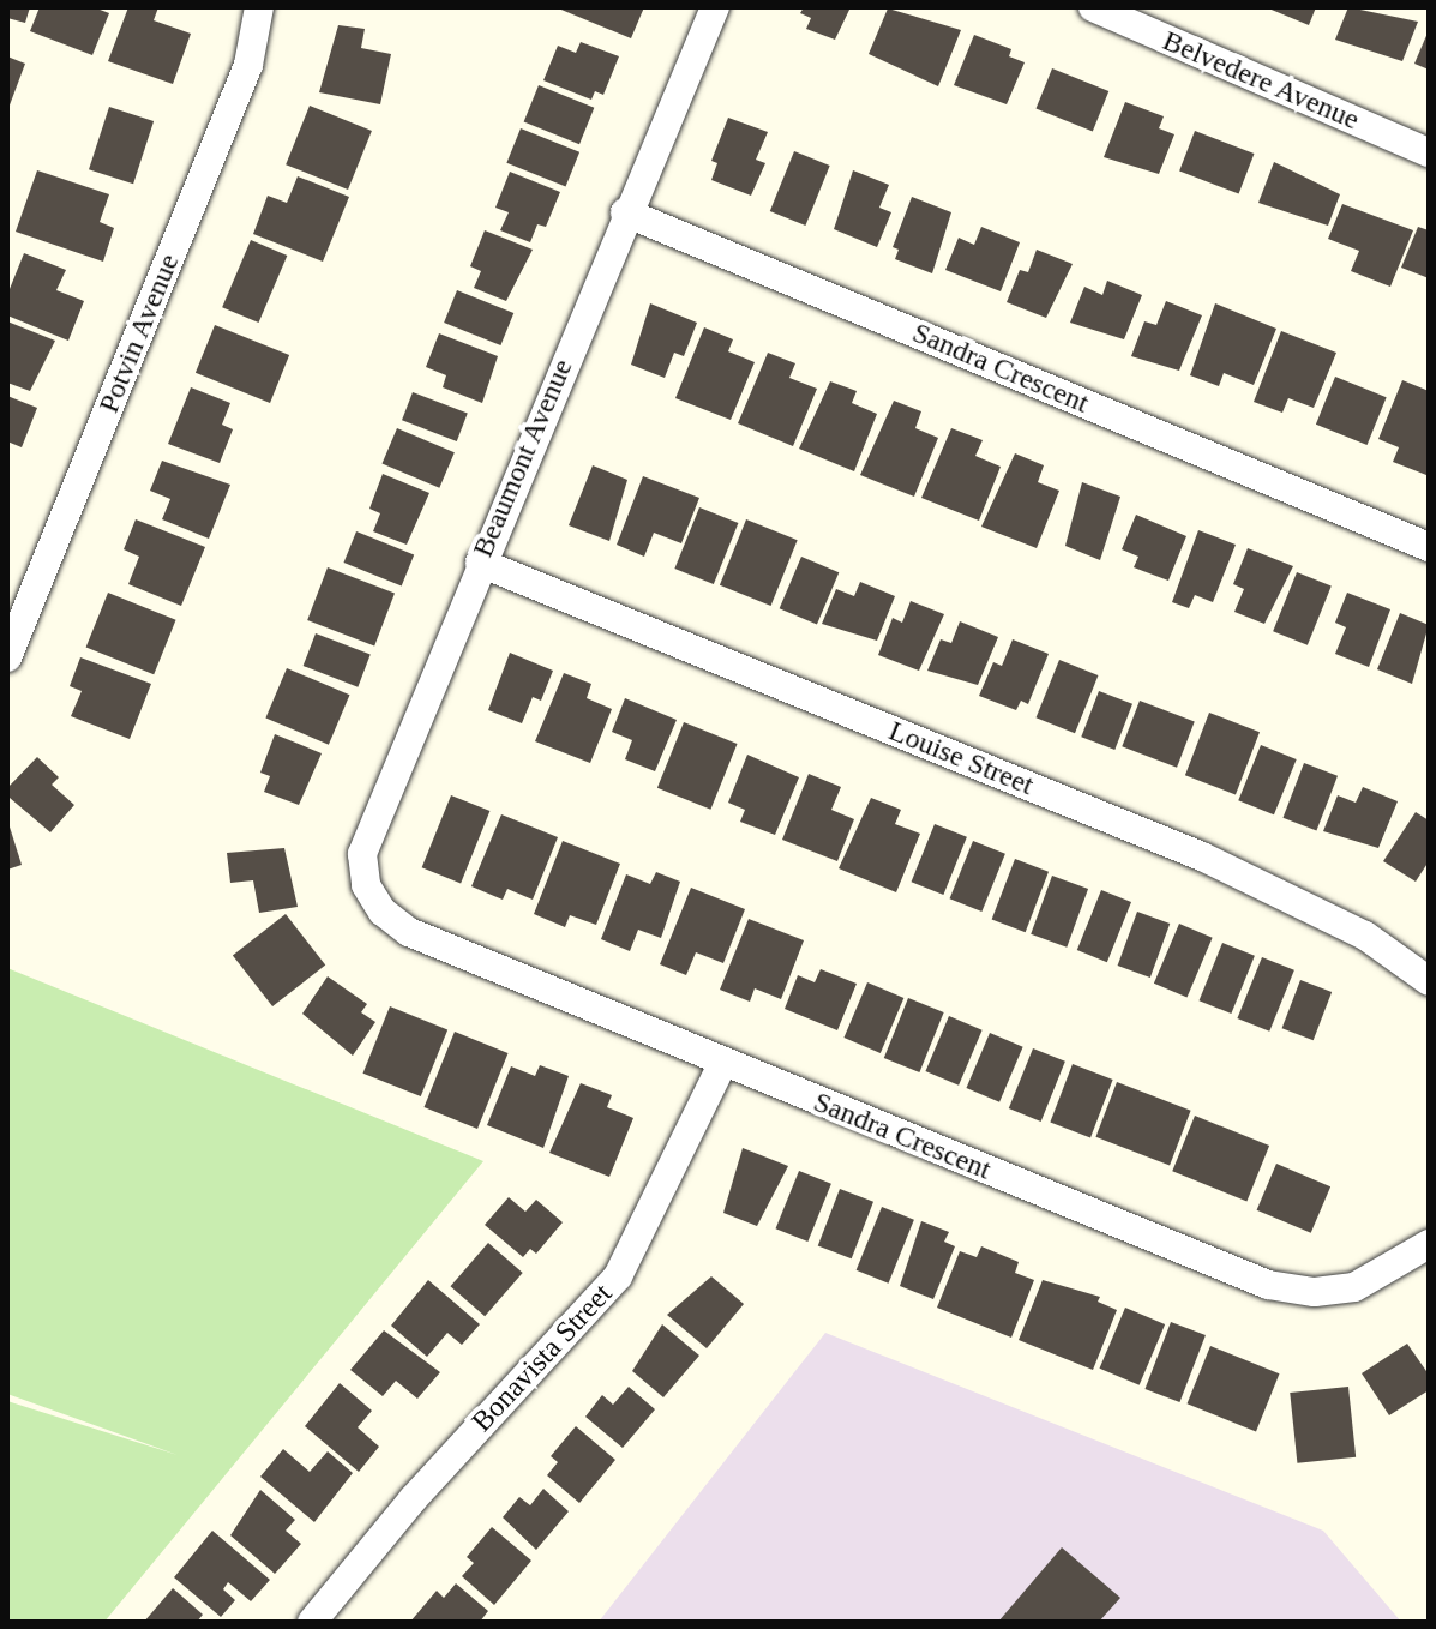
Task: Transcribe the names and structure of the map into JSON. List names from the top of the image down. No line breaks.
{"streets":{"street":["Belvedere Avenue","Potvin Avenue","Sandra Crescent","Beaumont Avenue","Louise Street","Bonavista Street"]},"crossings":[["Sandra Crescent","Beaumont Avenue"],["Sandra Crescent","Bonavista Street"],["Beaumont Avenue","Louise Street"]]}
